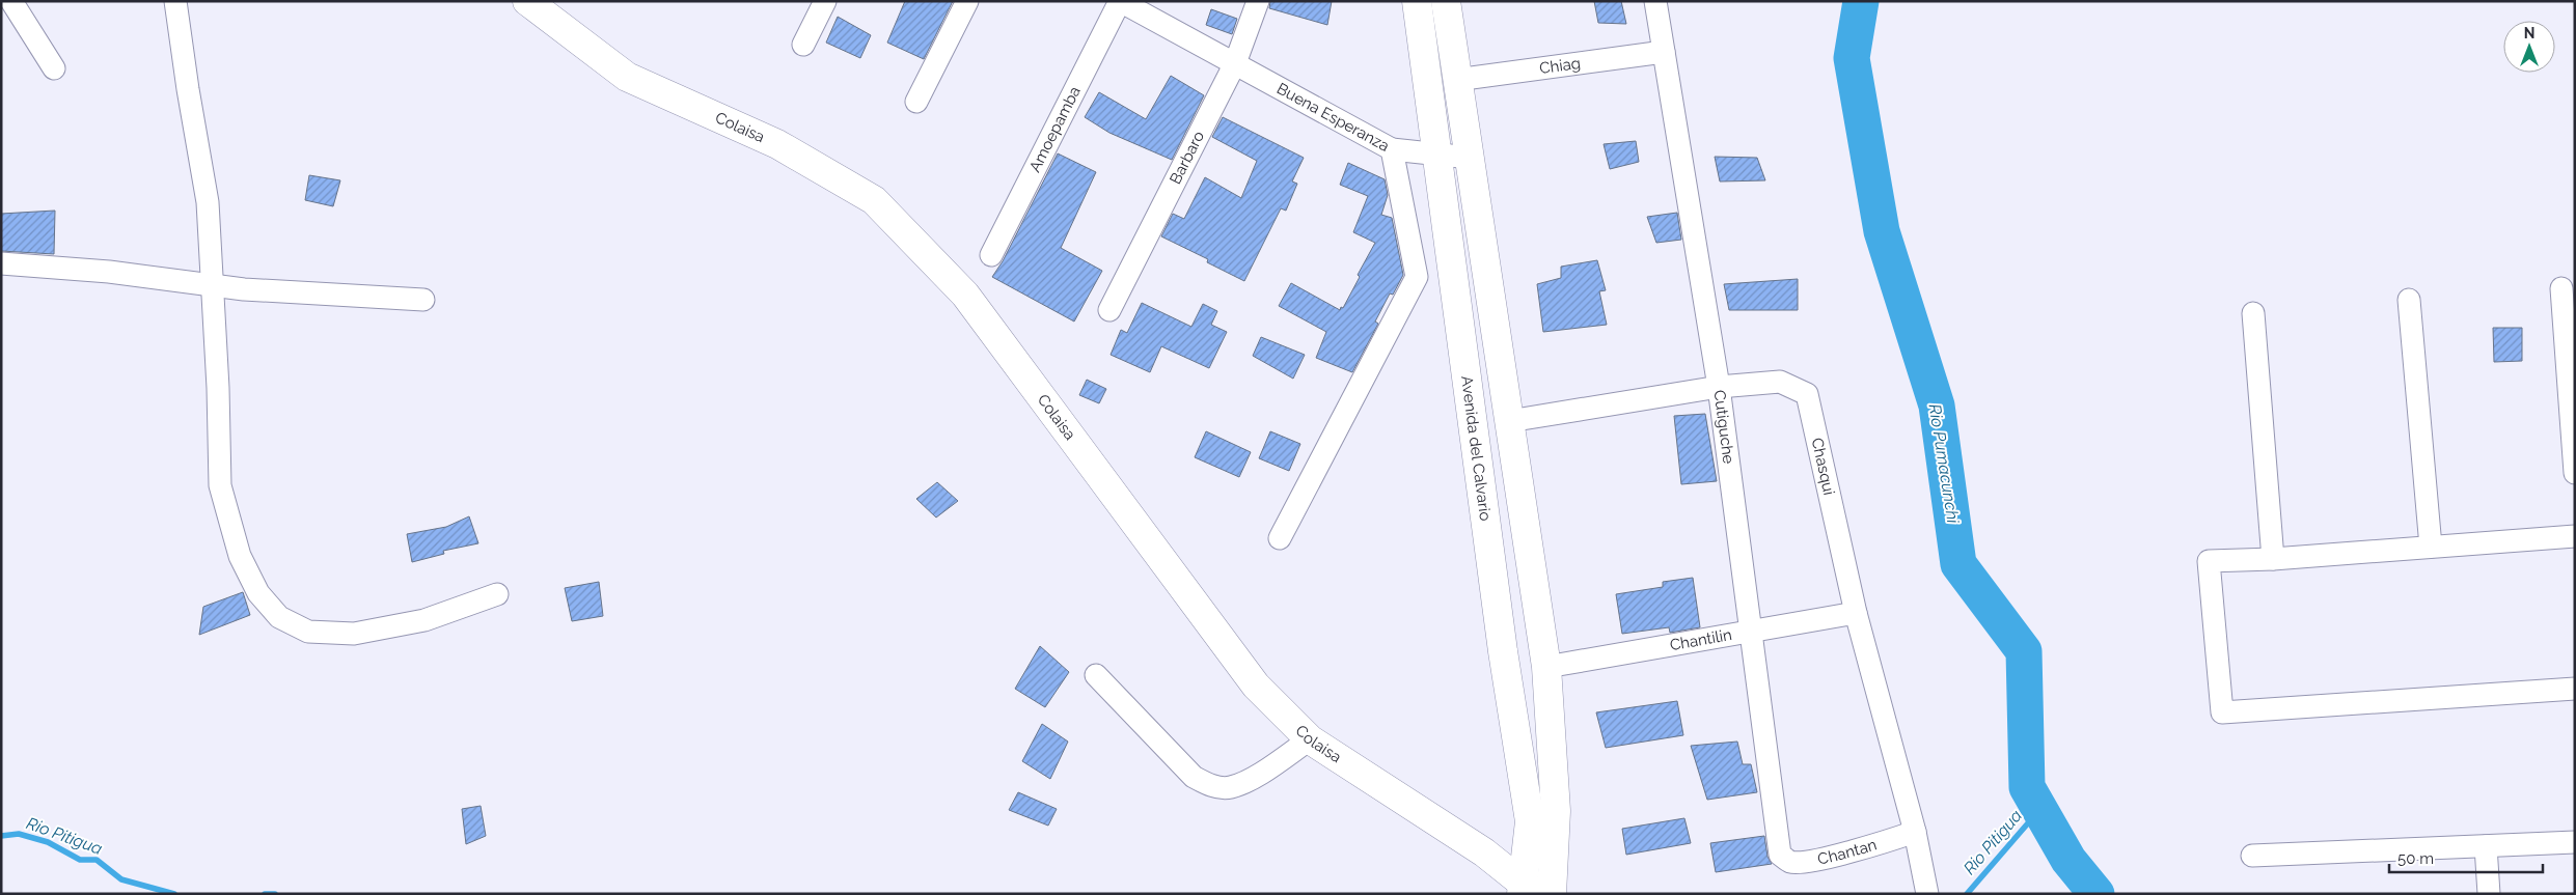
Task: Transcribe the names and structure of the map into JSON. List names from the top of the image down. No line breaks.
{"streets":{"street":["Chiag","Buena Esperanza","Colaisa","Amoepamba","Barbaro","Cutiguche","Avenida del Calvario","Chasqui","Chantilin","Chantan"]},"crossings":[["Chiag","Cutiguche"],["Buena Esperanza","Amoepamba"],["Buena Esperanza","Barbaro"],["Colaisa","Avenida del Calvario"],["Cutiguche","Chasqui"],["Cutiguche","Chantilin"],["Cutiguche","Chantan"],["Chasqui","Chantilin"],["Chasqui","Chantan"]],"water":["Rio Pumacunchi","Rio Pitigua"],"scale_bar":"50 m","north":"top"}
